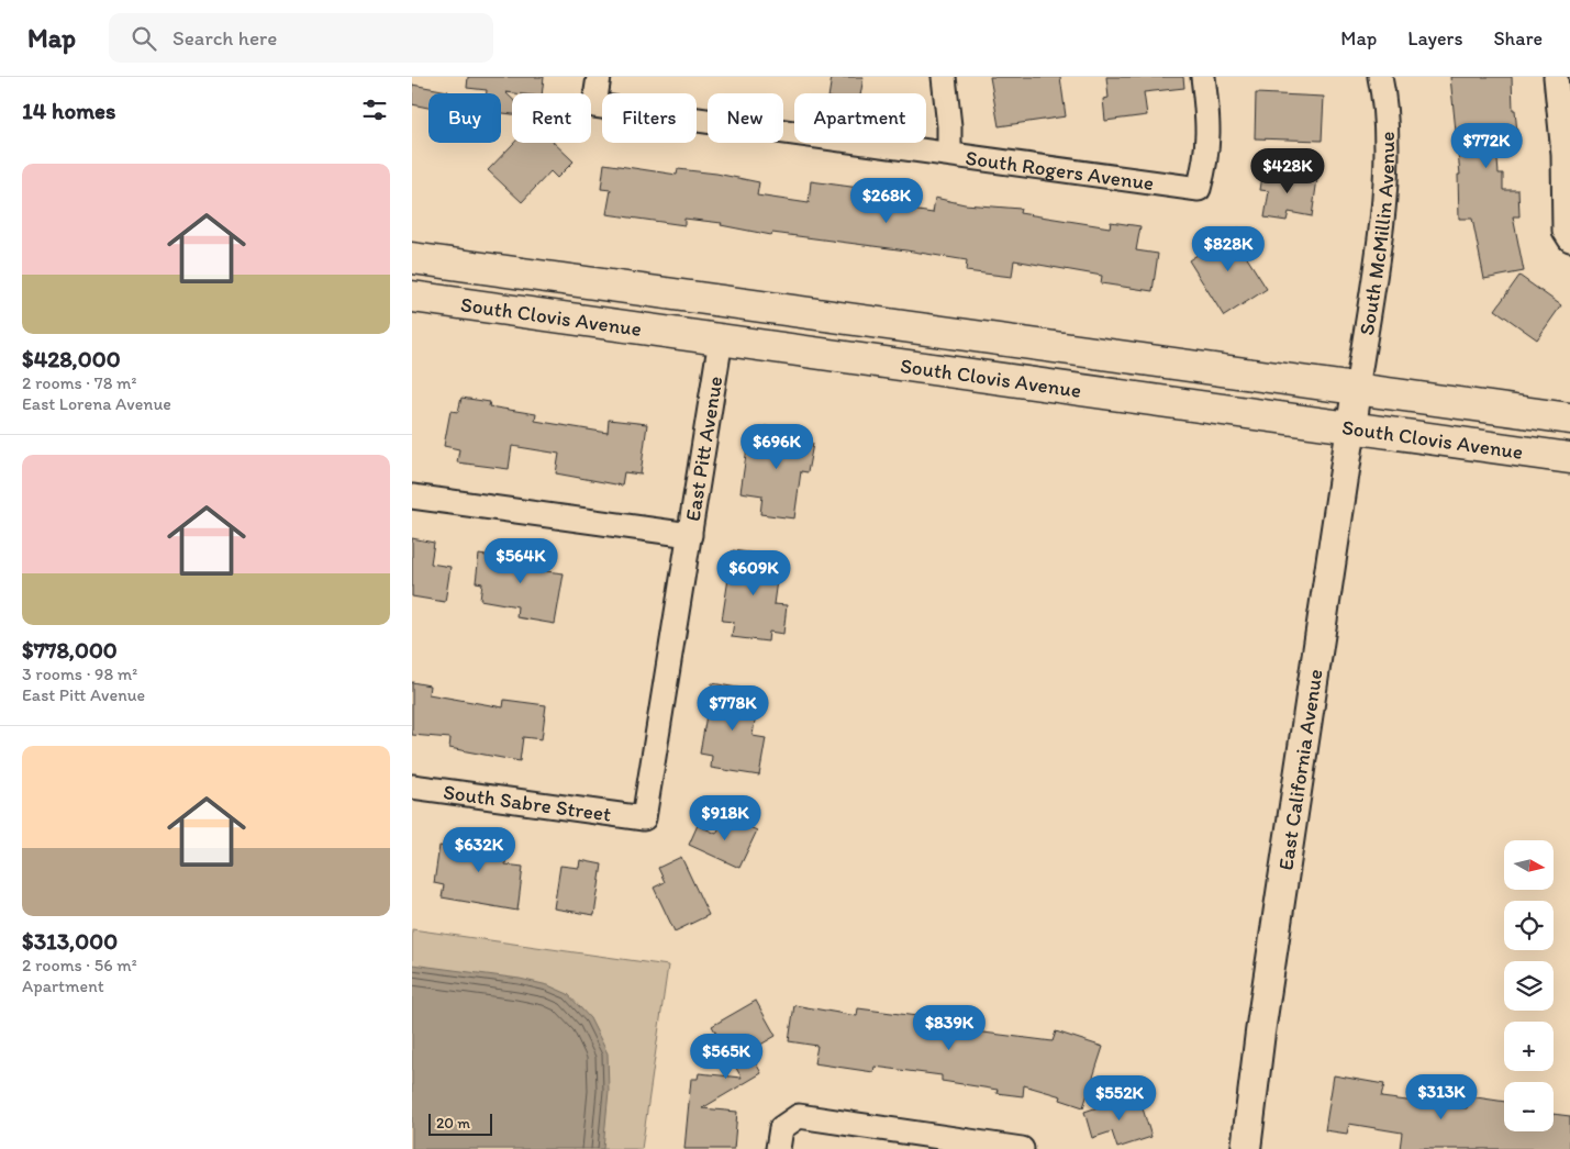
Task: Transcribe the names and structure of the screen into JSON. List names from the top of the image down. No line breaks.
{"streets":{"main road":["South Clovis Avenue"],"street":["South Rogers Avenue","South McMillin Avenue","East Pitt Avenue","East California Avenue","South Sabre Street"]},"crossings":[["South McMillin Avenue","South Clovis Avenue"],["South McMillin Avenue","East California Avenue"],["South Clovis Avenue","East Pitt Avenue"],["South Clovis Avenue","East California Avenue"],["East Pitt Avenue","South Sabre Street"]],"scale_bar":"20 m","north":"right","page":{"header":"Map","search":"Search here","nav":["Map","Layers","Share"],"heading":"14 homes","chip":["Buy","Rent","Filters","New","Apartment"],"price":["$772K","$428K","$268K","$828K","$696K","$564K","$609K","$778K","$918K","$632K","$839K","$565K","$313K","$552K"],"list":[{"name":"$428,000","note":"2 rooms · 78 m² · East Lorena Avenue"},{"name":"$778,000","note":"3 rooms · 98 m² · East Pitt Avenue"},{"name":"$313,000","note":"2 rooms · 56 m² · Apartment"}],"map_buttons":["+","−"],"scale":"20 m"}}
